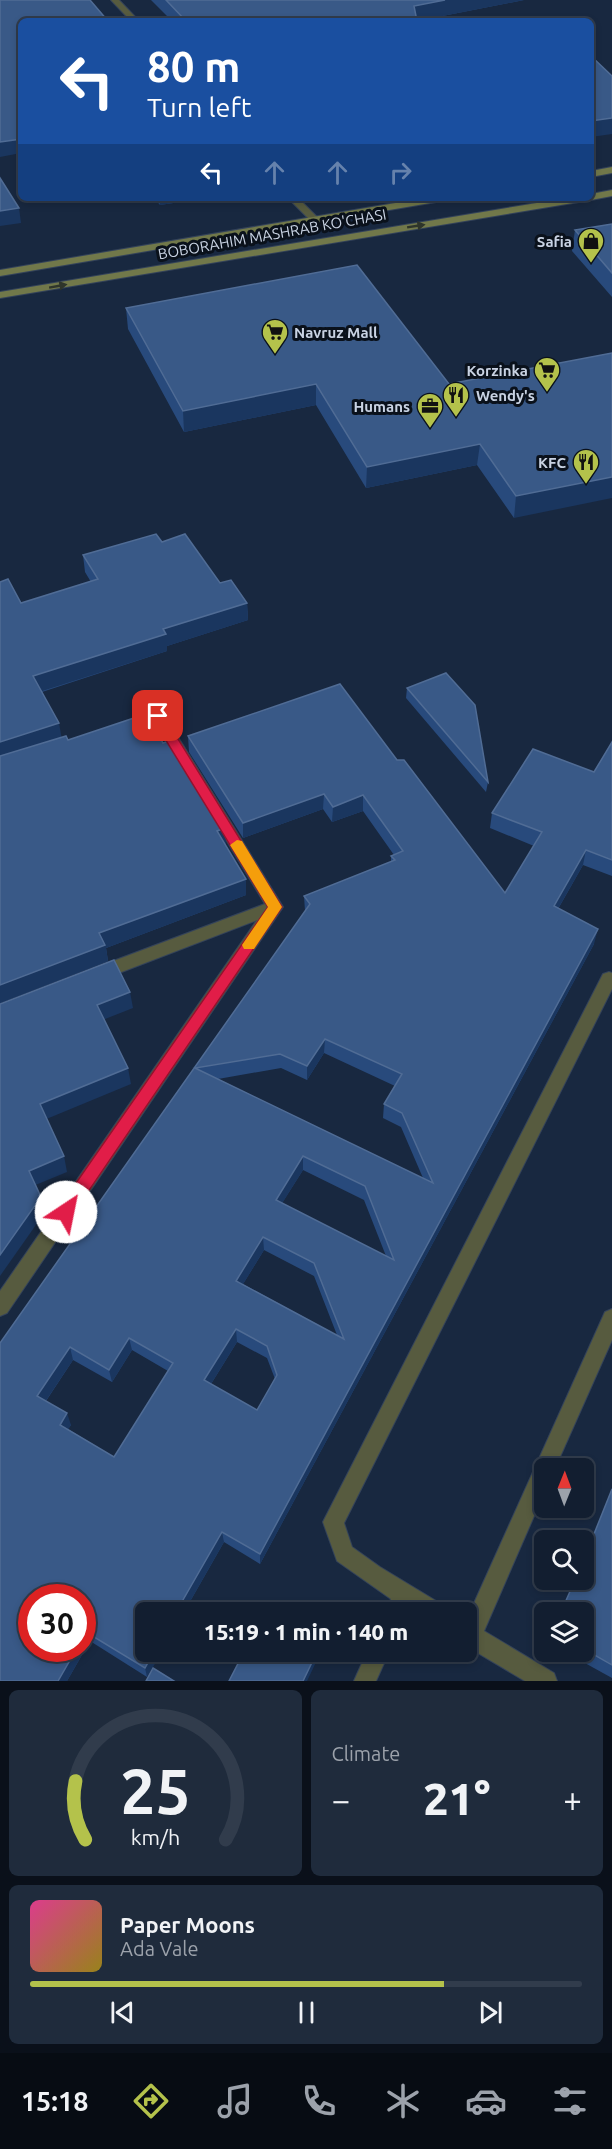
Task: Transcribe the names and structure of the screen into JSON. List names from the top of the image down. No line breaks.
{"streets":{"main road":["BOBORAHIM MASHRAB KO'CHASI"]},"places":{"shop":["Safia"],"supermarket":["Navruz Mall","Korzinka"],"restaurant":["Wendy's","KFC"],"office":["Humans"]},"north":"top","page":{"turn":["80 m","Turn left"],"limit":"30","trip":"15:19 · 1 min · 140 m","tile":"Climate","heat":["−","21°","+"],"song":["Paper Moons","Ada Vale"],"tabs":"15:18","gauge":["25","km/h"]}}
